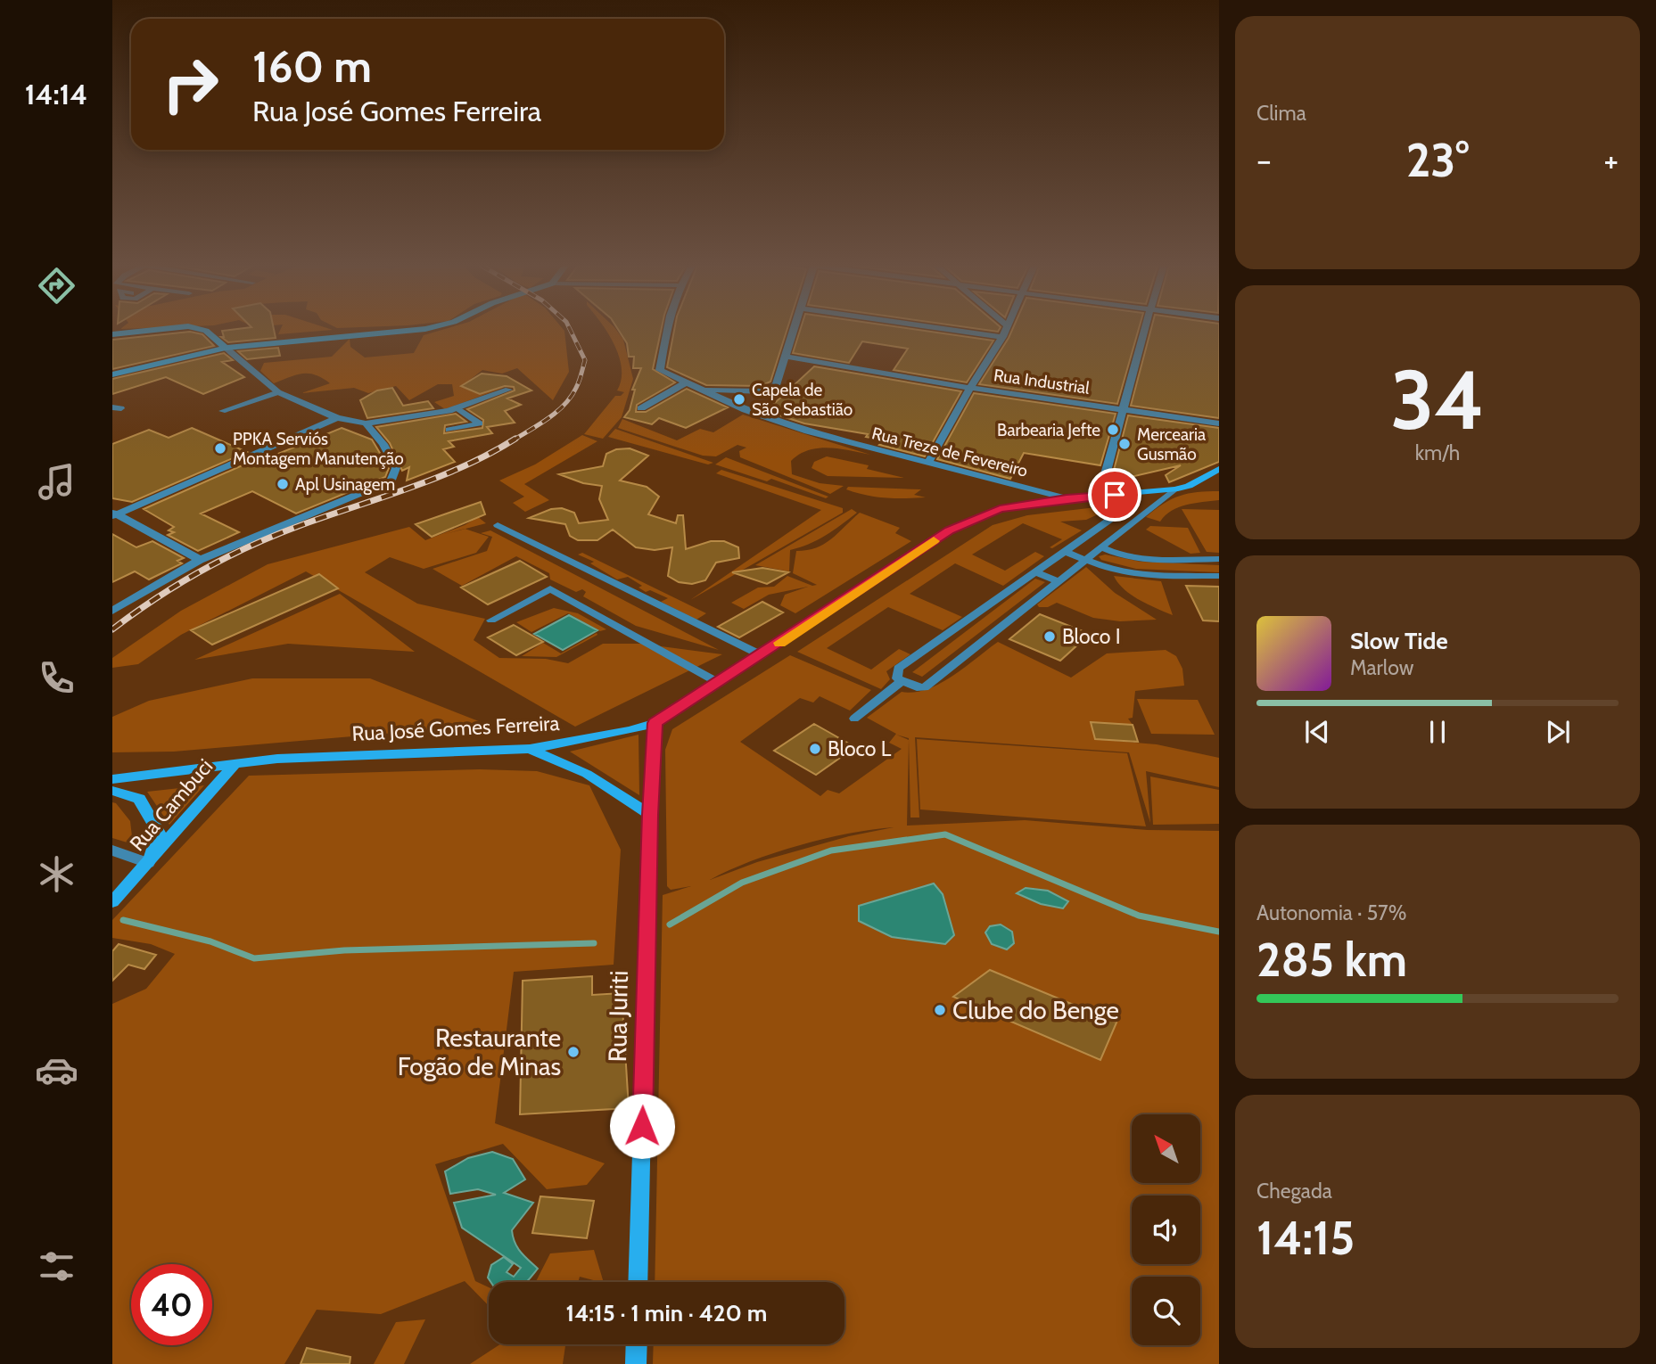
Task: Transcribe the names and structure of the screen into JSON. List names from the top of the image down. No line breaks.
{"streets":{"street":["Rua Industrial","Rua Treze de Fevereiro","Rua José Gomes Ferreira","Rua Cambuci","Rua Juriti"]},"crossings":[["Rua Treze de Fevereiro","Rua José Gomes Ferreira"],["Rua José Gomes Ferreira","Rua Cambuci"],["Rua José Gomes Ferreira","Rua Juriti"]],"places":["Capela de São Sebastião","Barbearia Jefte","Mercearia Gusmão","PPKA Serviós Montagem Manutenção","Apl Usinagem","Bloco I","Bloco L","Clube do Benge","Restaurante Fogão de Minas"],"north":"top left","page":{"tabs":"14:14","tile":["Clima",["34","km/h"],["Autonomia · 57%","285 km"],["Chegada","14:15"]],"turn":["160 m","Rua José Gomes Ferreira"],"heat":["−","23°","+"],"song":["Slow Tide","Marlow"],"limit":"40","trip":"14:15 · 1 min · 420 m"}}
